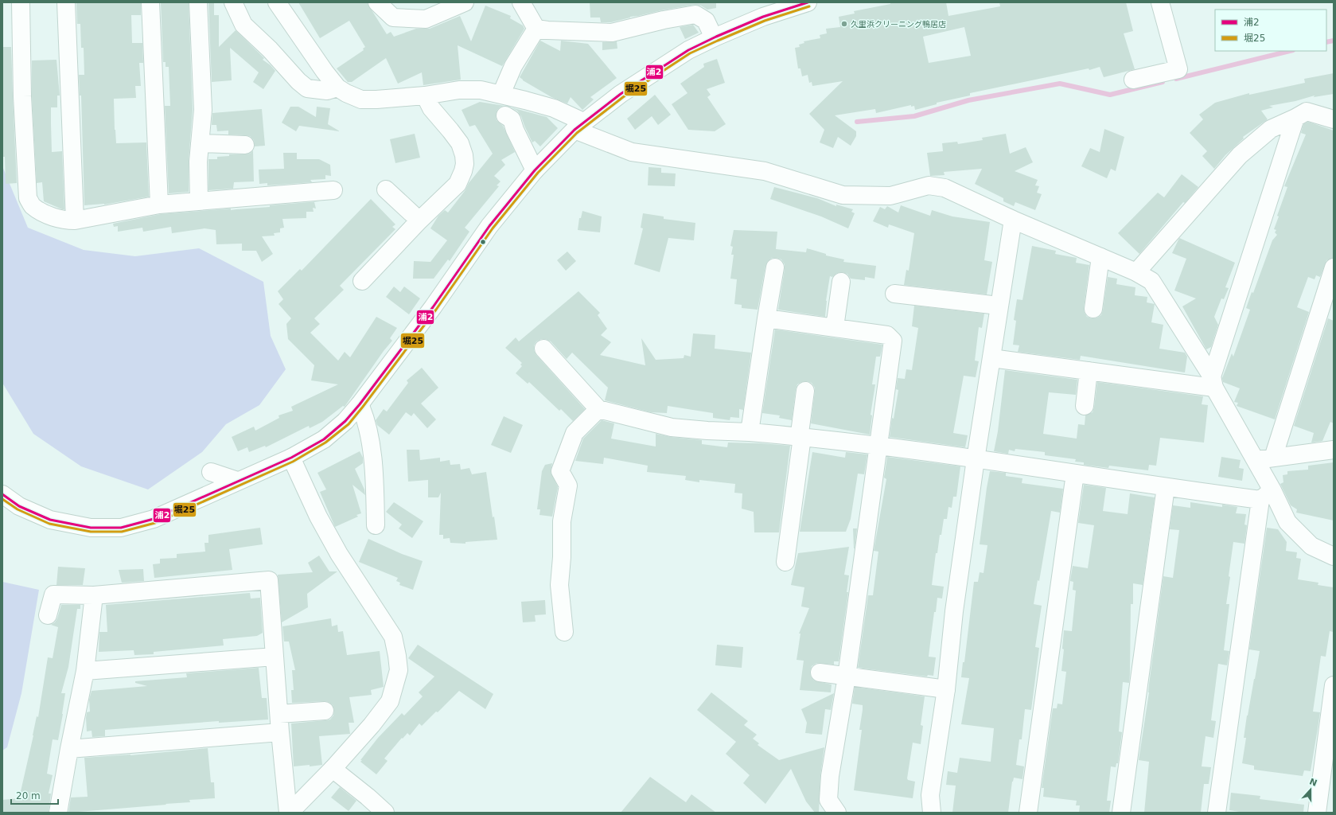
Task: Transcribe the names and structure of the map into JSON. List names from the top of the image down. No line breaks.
{"places":["久里浜クリーニング鴨居店"],"lines":["transit line 浦2","transit line 堀25"],"legend":["浦2","堀25"],"scale_bar":"20 m","north":"top"}
